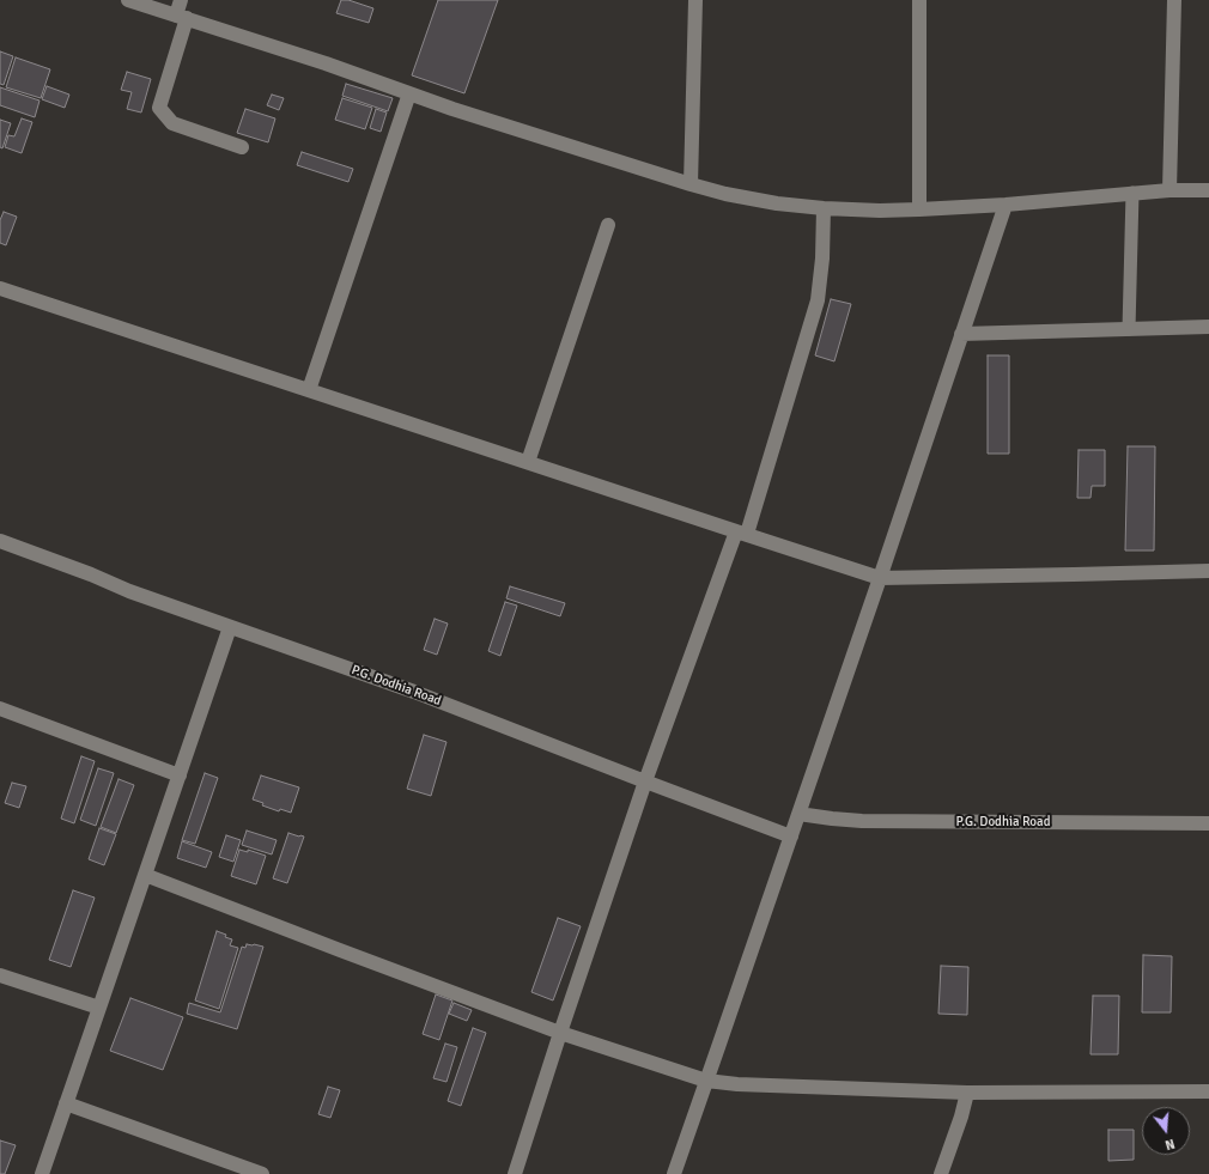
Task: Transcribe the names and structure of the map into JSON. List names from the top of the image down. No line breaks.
{"streets":{"street":["P.G. Dodhia Road"]},"north":"bottom"}
